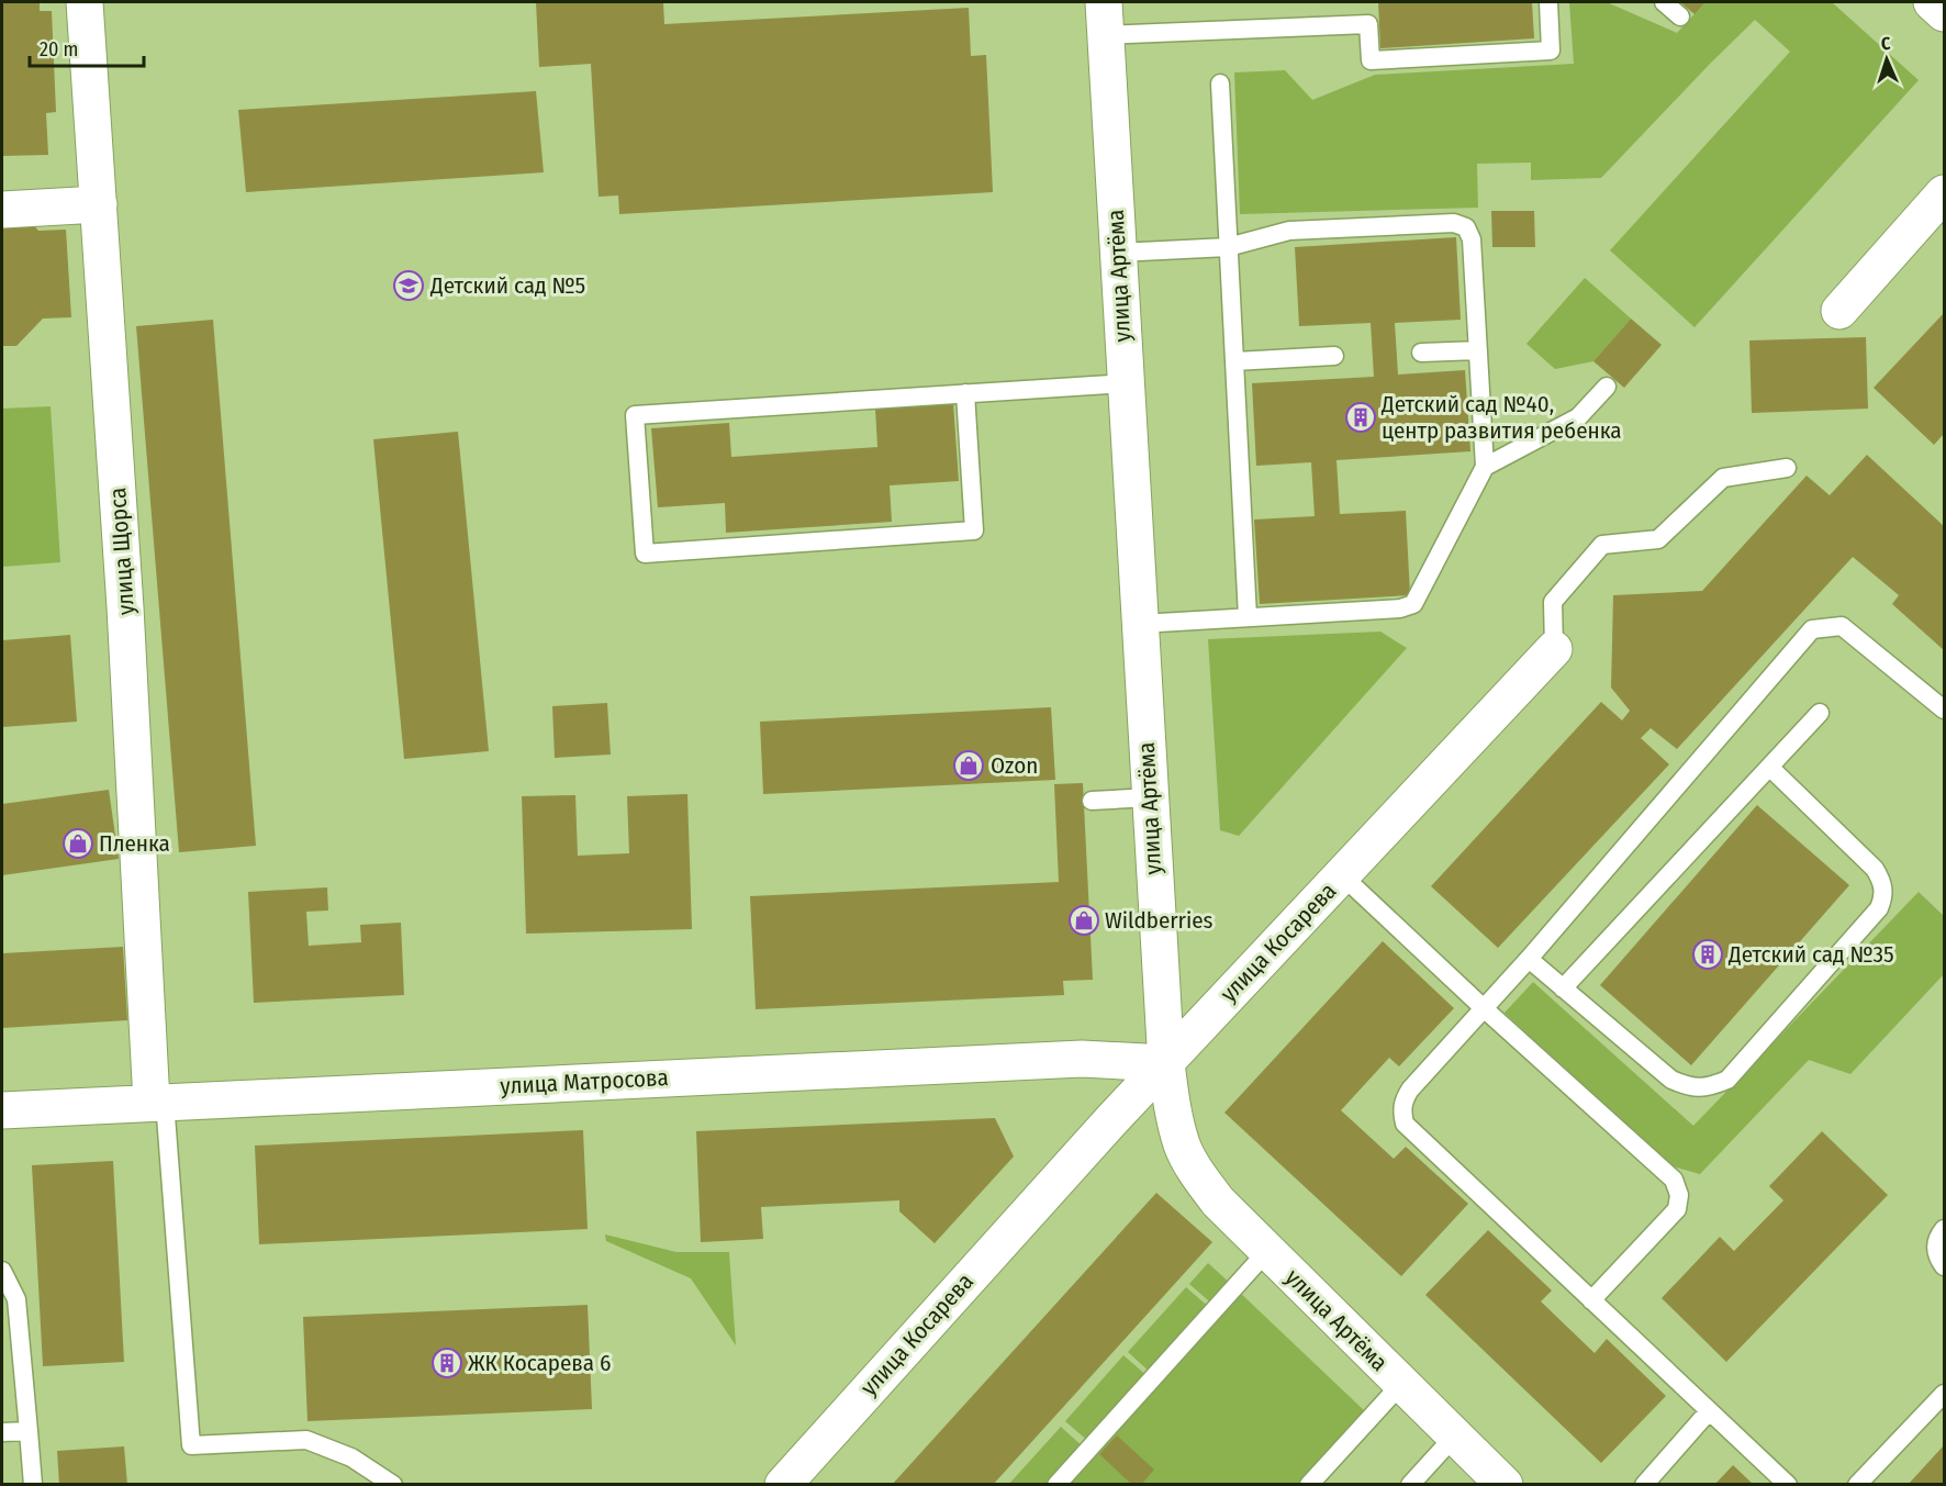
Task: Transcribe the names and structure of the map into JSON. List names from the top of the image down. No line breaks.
{"streets":{"street":["улица Артёма","улица Щорса","улица Косарева","улица Матросова"]},"crossings":[["улица Артёма","улица Косарева"],["улица Артёма","улица Матросова"],["улица Щорса","улица Матросова"],["улица Косарева","улица Матросова"]],"places":{"school or university":["Детский сад №5"],"building":["Детский сад №40, центр развития ребенка","Детский сад №35","ЖК Косарева 6"],"shop":["Ozon","Пленка","Wildberries"]},"scale_bar":"20 m","north":"top"}
